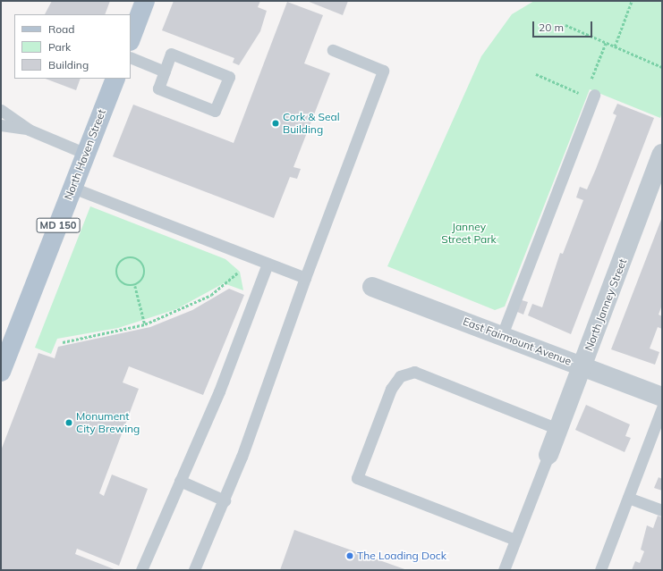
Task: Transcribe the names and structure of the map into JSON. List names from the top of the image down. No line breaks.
{"streets":{"main road":["North Haven Street","MD 150"],"street":["North Janney Street","East Fairmount Avenue"]},"crossings":[["North Janney Street","East Fairmount Avenue"]],"parks":["Janney Street Park"],"places":["Cork & Seal Building","Monument City Brewing","The Loading Dock"],"legend":["Road","Park","Building"],"scale_bar":"20 m"}
